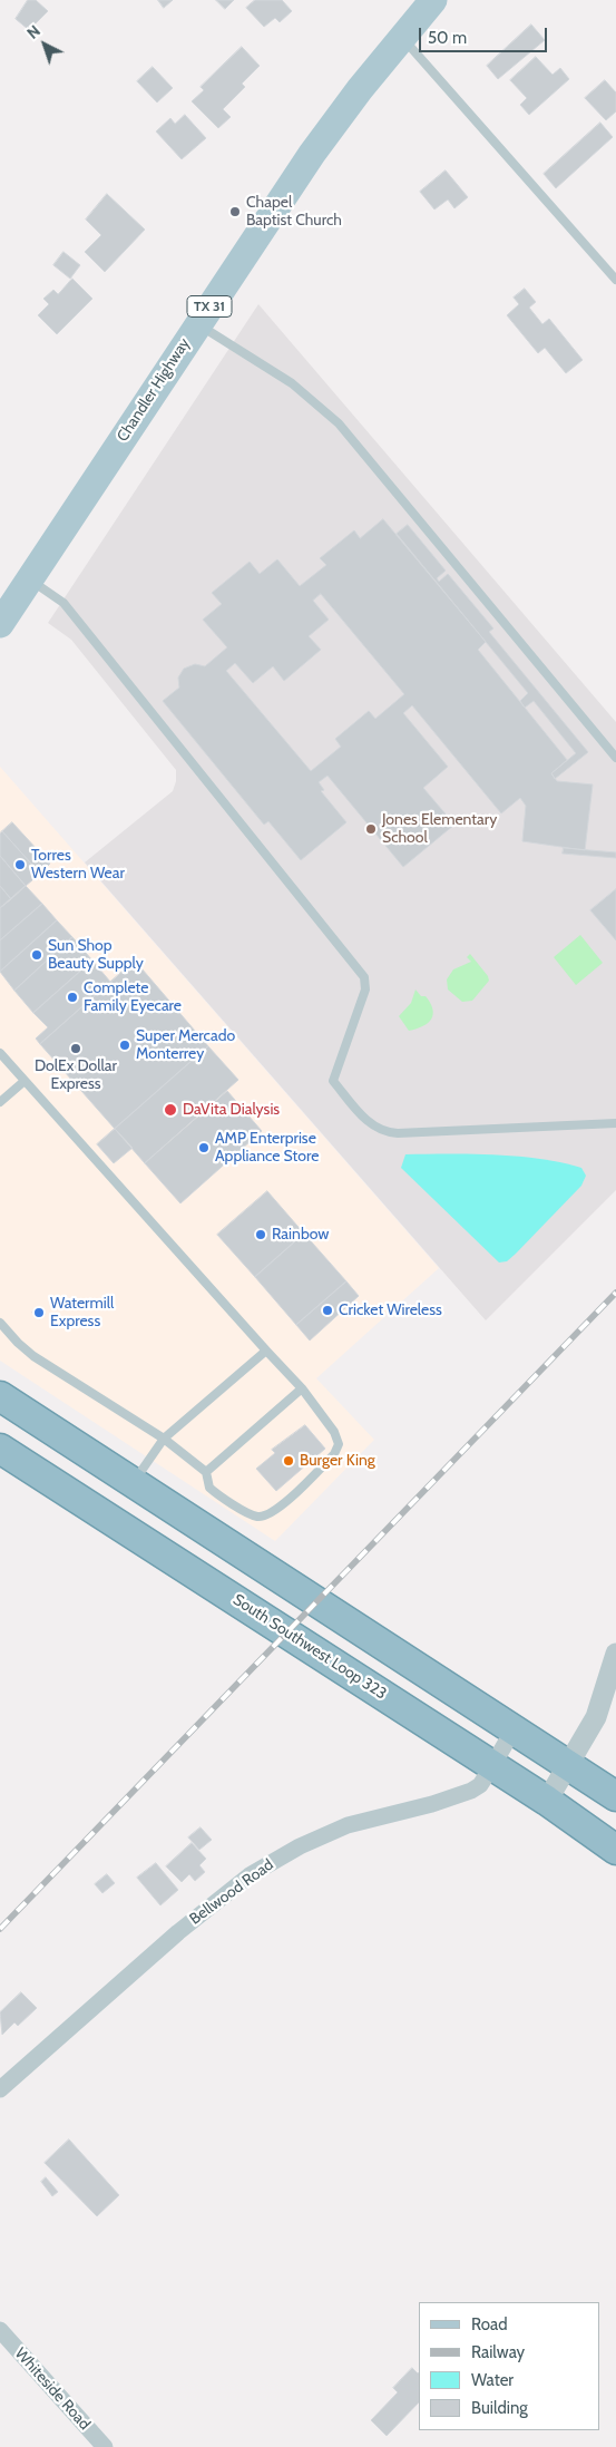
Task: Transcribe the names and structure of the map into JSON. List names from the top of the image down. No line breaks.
{"streets":{"highway":["South Southwest Loop 323"],"main road":["TX 31","Chandler Highway"],"street":["Bellwood Road","Whiteside Road"]},"crossings":[["South Southwest Loop 323","Bellwood Road"]],"places":["Chapel Baptist Church","Jones Elementary School","Torres Western Wear","Sun Shop Beauty Supply","Complete Family Eyecare","Super Mercado Monterrey","DolEx Dollar Express","DaVita Dialysis","AMP Enterprise Appliance Store","Rainbow","Cricket Wireless","Watermill Express","Burger King"],"legend":["Road","Railway","Water","Building"],"scale_bar":"50 m","north":"top left"}
